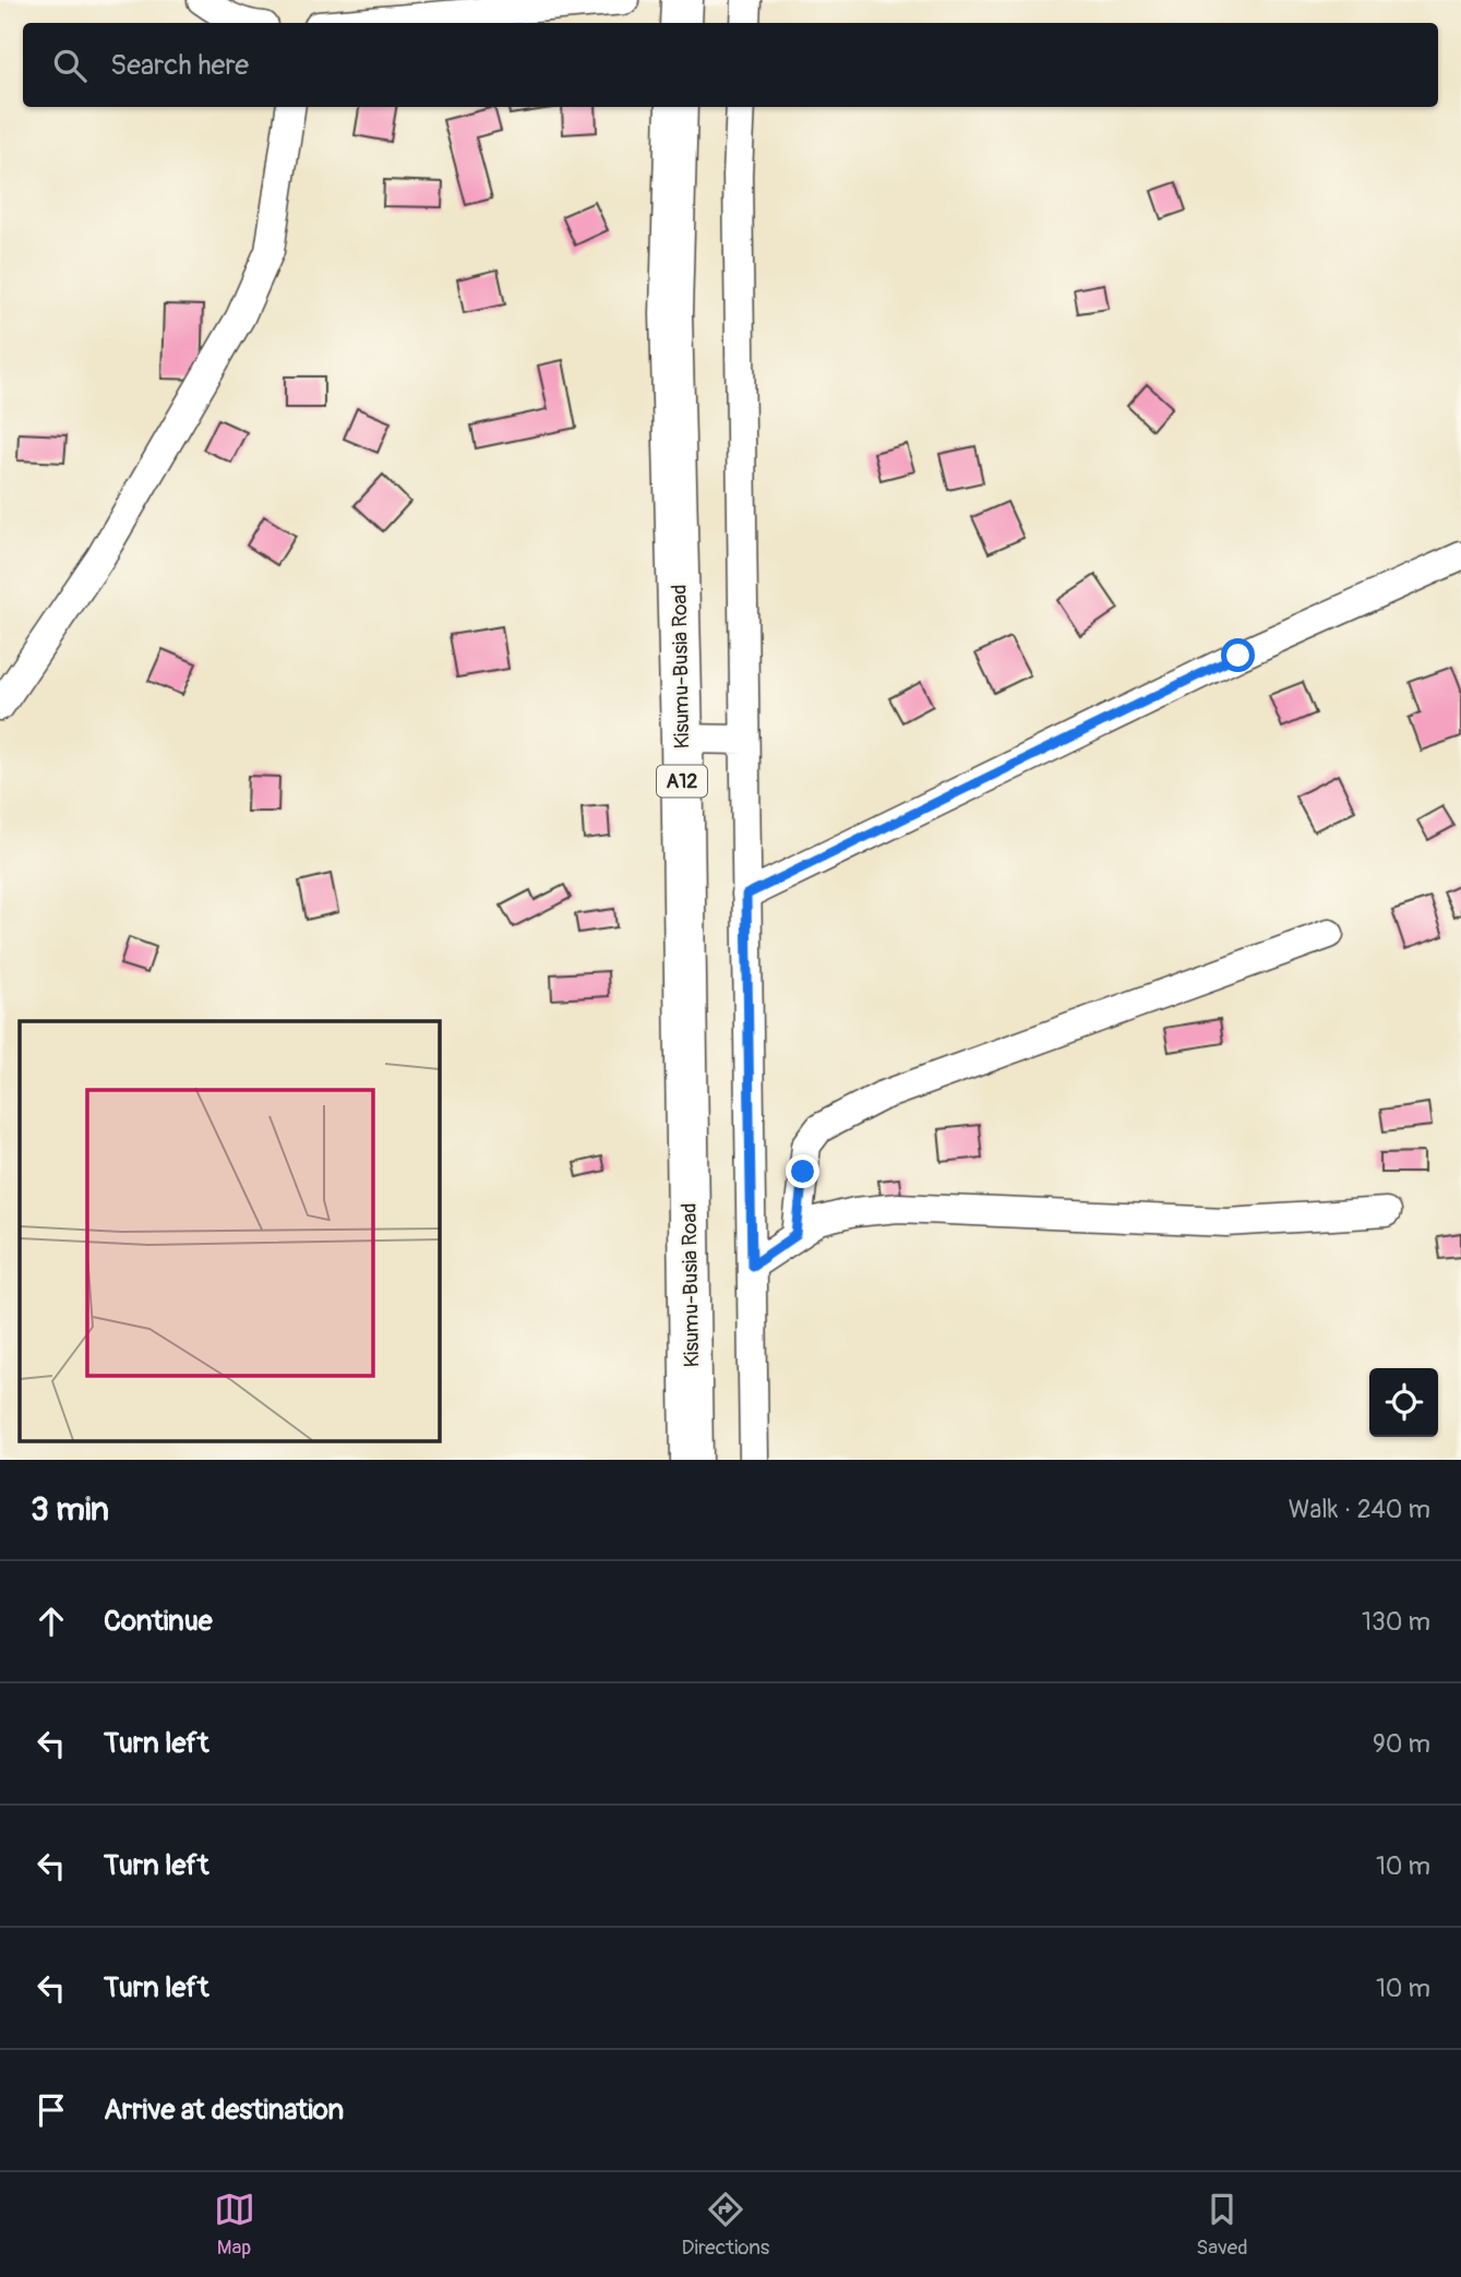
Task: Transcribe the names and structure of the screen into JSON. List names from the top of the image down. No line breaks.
{"streets":{"highway":["Kisumu-Busia Road","A12"]},"page":{"search":"Search here","heading":["3 min","Walk · 240 m"],"list":[["Continue","130 m"],["Turn left","90 m"],["Turn left","10 m"],["Turn left","10 m"],"Arrive at destination"],"nav":["Map","Directions","Saved"]}}
